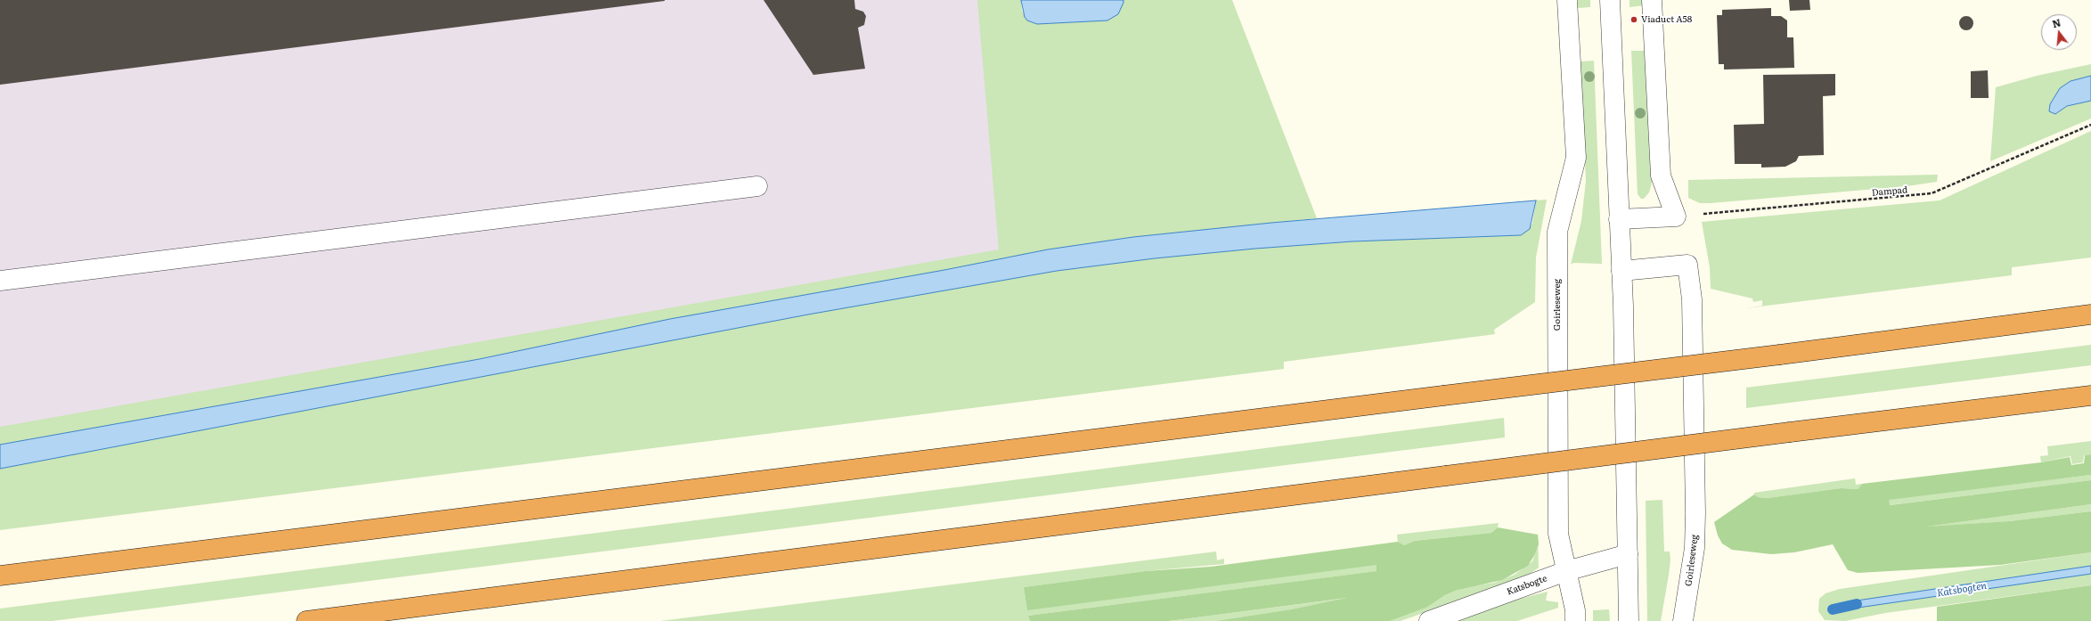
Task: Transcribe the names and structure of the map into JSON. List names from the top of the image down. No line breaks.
{"streets":{"street":["Goirleseweg","Katsbogte"],"path":["Dampad"]},"crossings":[["Goirleseweg","Katsbogte"]],"water":["Katsbogten"],"places":["Viaduct A58"],"north":"top"}
